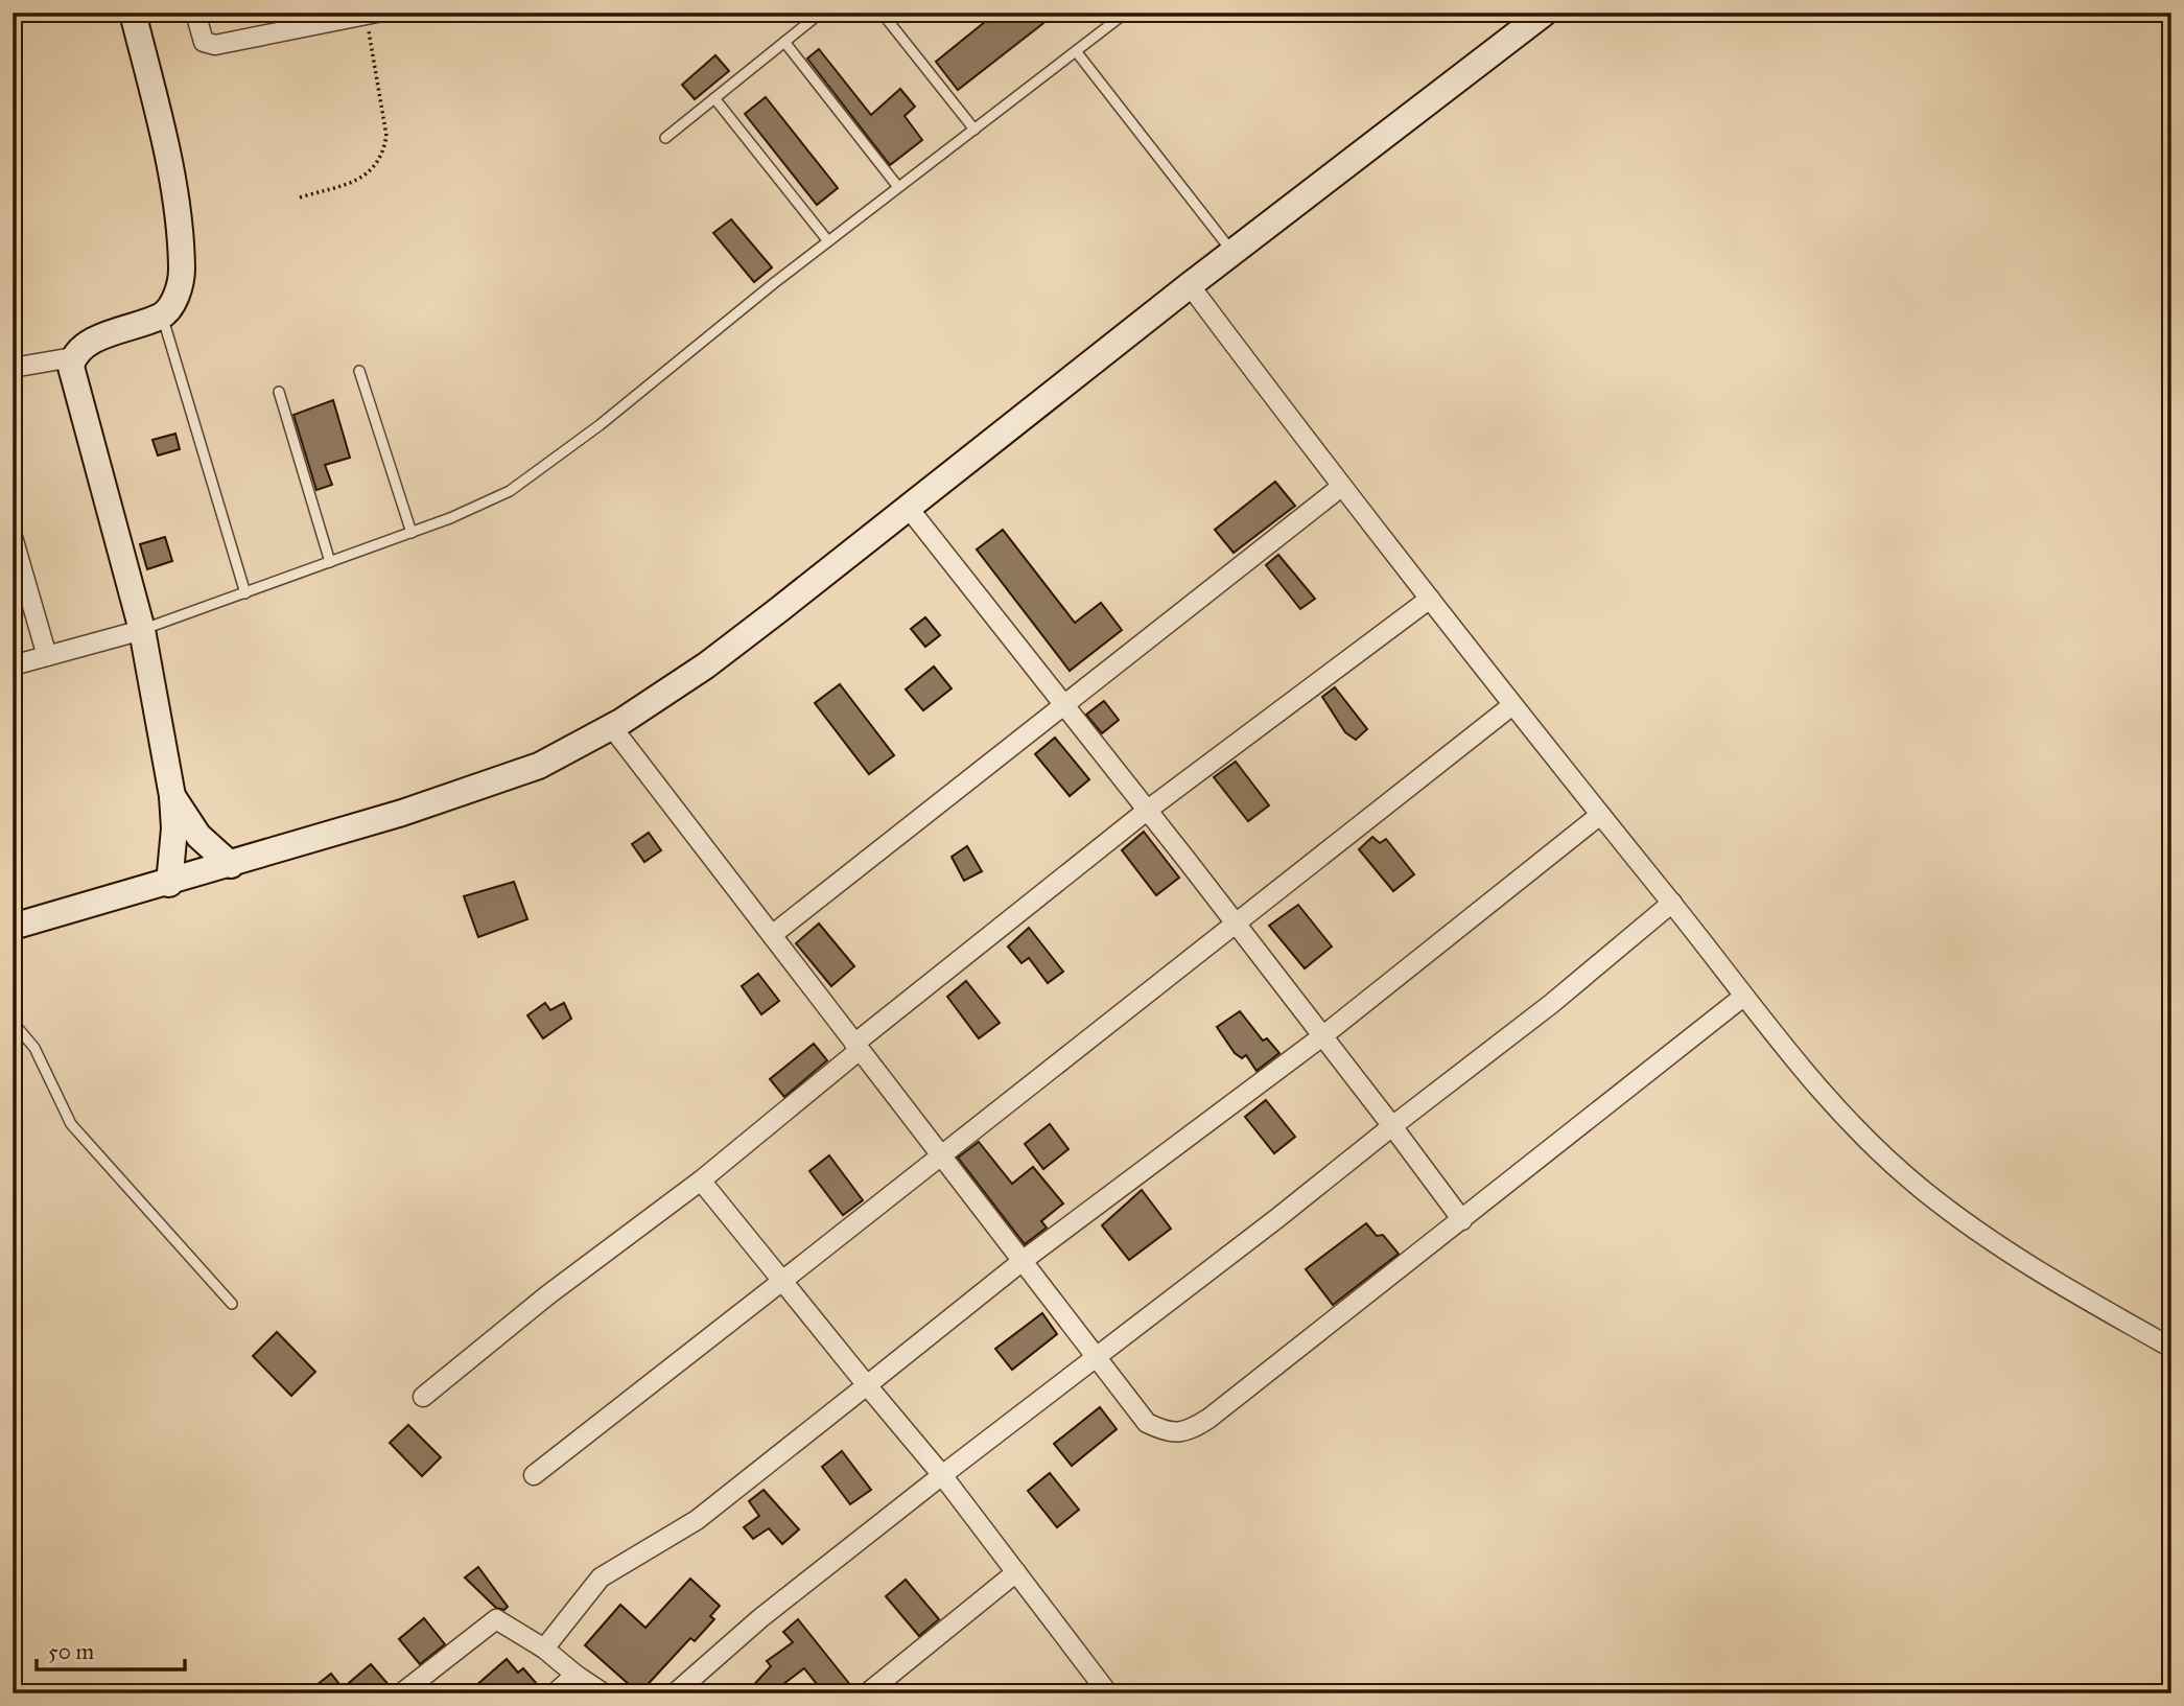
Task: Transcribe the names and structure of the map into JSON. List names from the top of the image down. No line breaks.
{"scale_bar":"50 m"}
